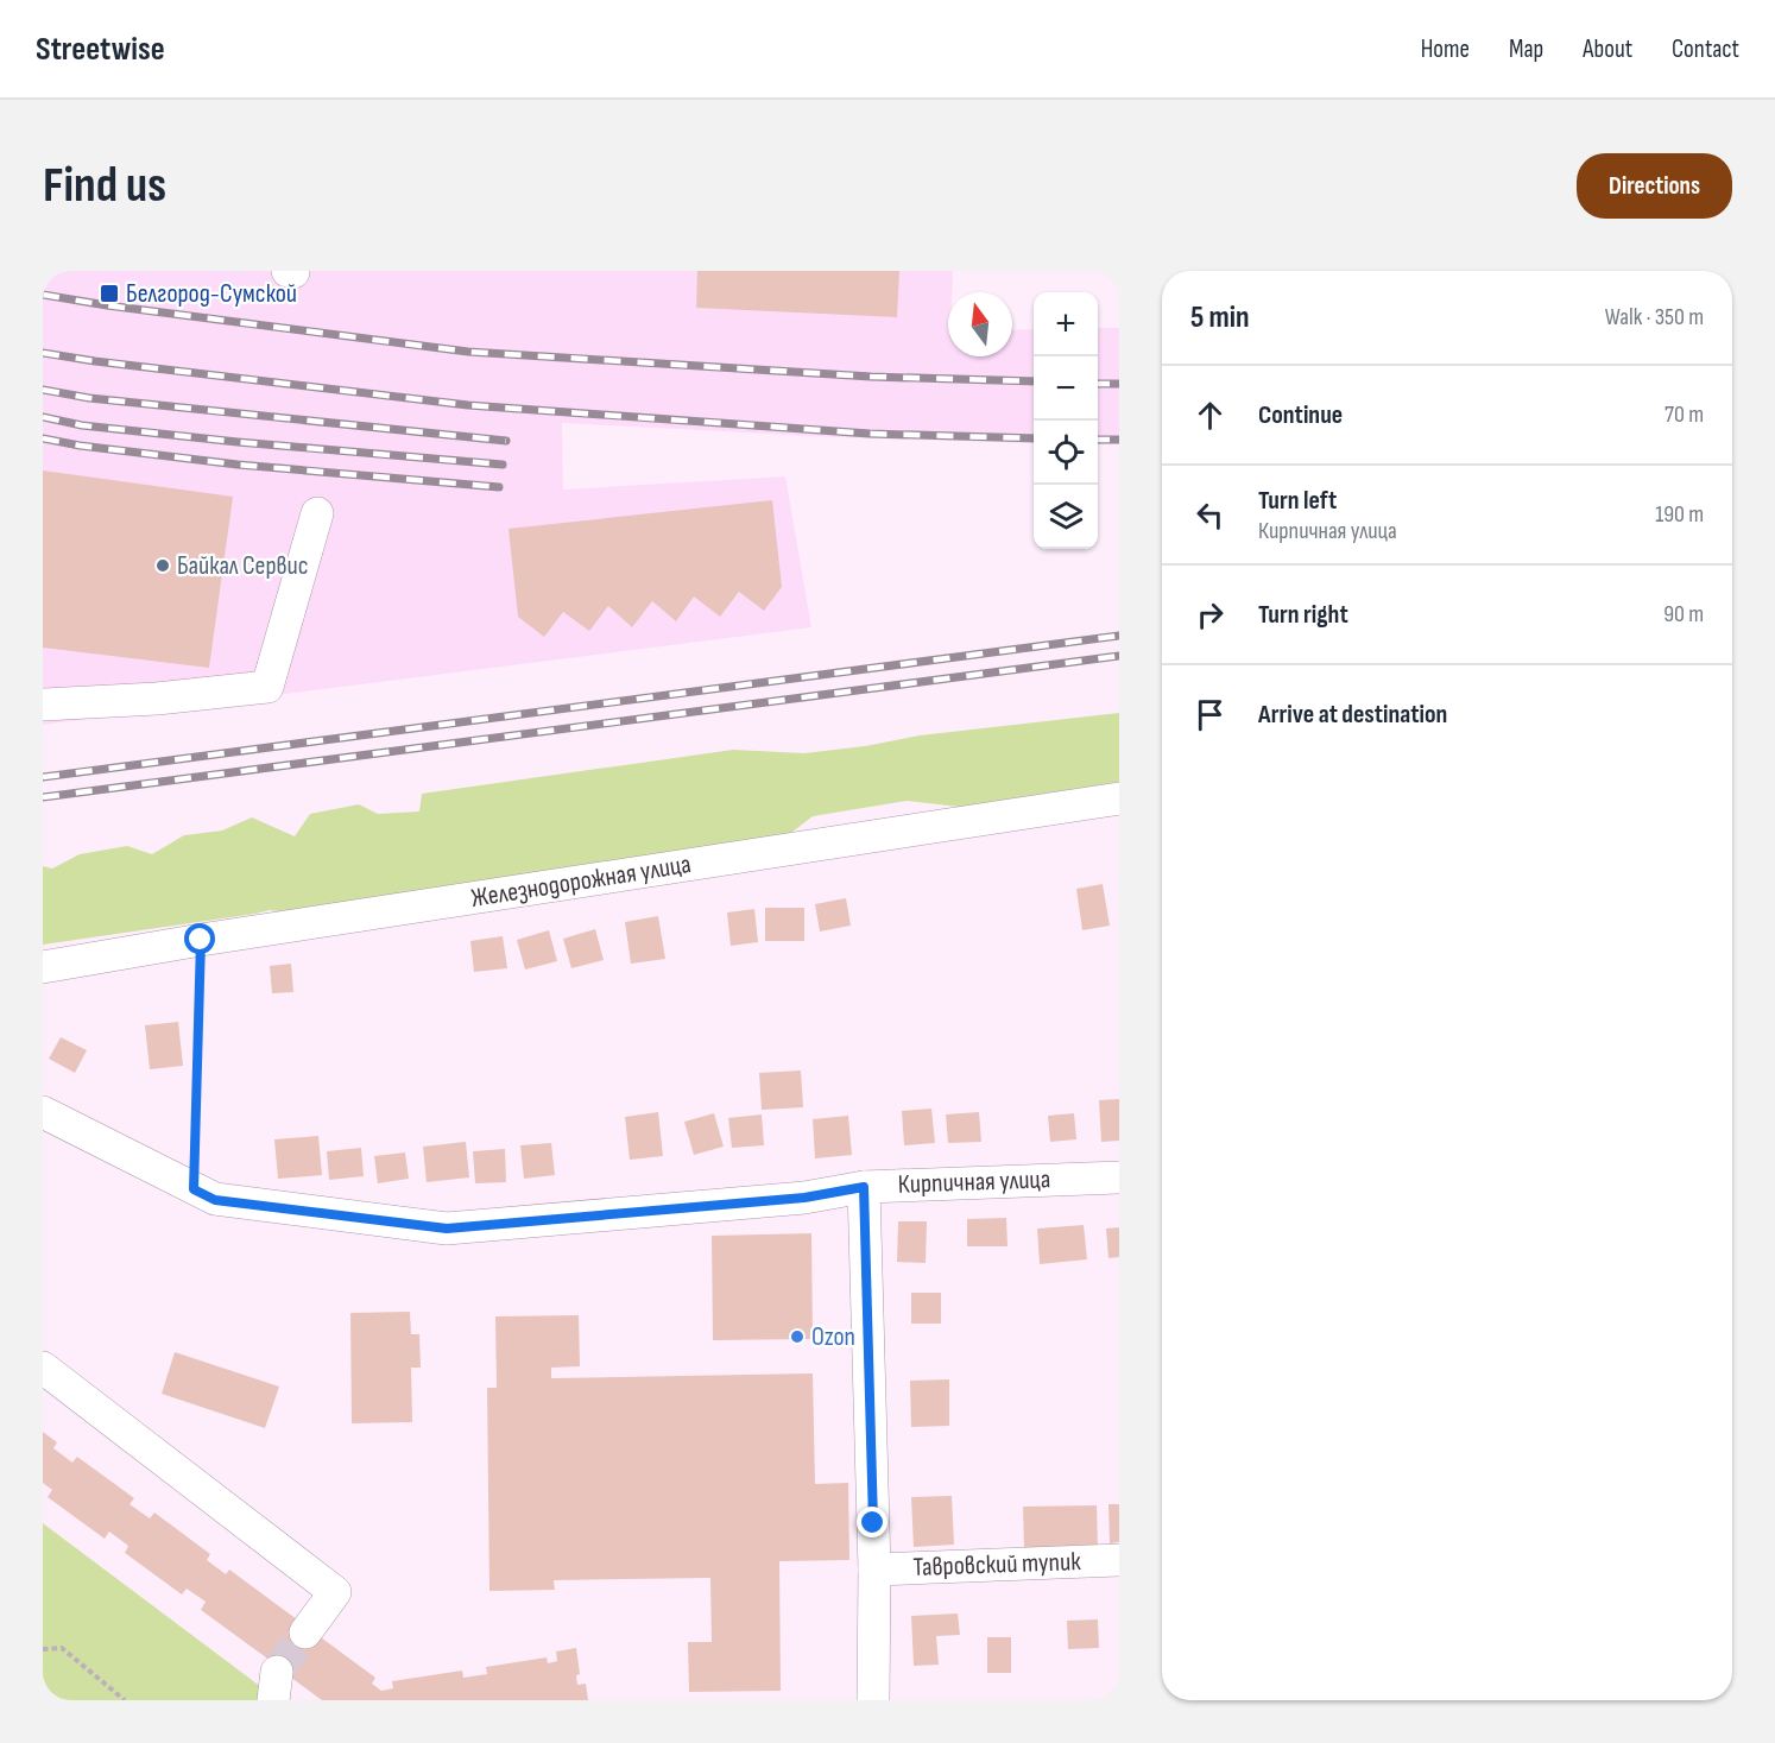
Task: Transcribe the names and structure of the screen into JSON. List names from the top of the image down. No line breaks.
{"streets":{"street":["Железнодорожная улица","Кирпичная улица","Тавровский тупик"]},"places":{"transit":["Белгород-Сумской"],"other":["Байкал Сервис","Ozon"]},"north":"top","page":{"header":"Streetwise","nav":["Home","Map","About","Contact"],"buttons":"Directions","title":"Find us","heading":["5 min","Walk · 350 m"],"map_buttons":["+","−"],"list":[["Continue","70 m"],["Turn left","Кирпичная улица","190 m"],["Turn right","90 m"],"Arrive at destination"]}}
